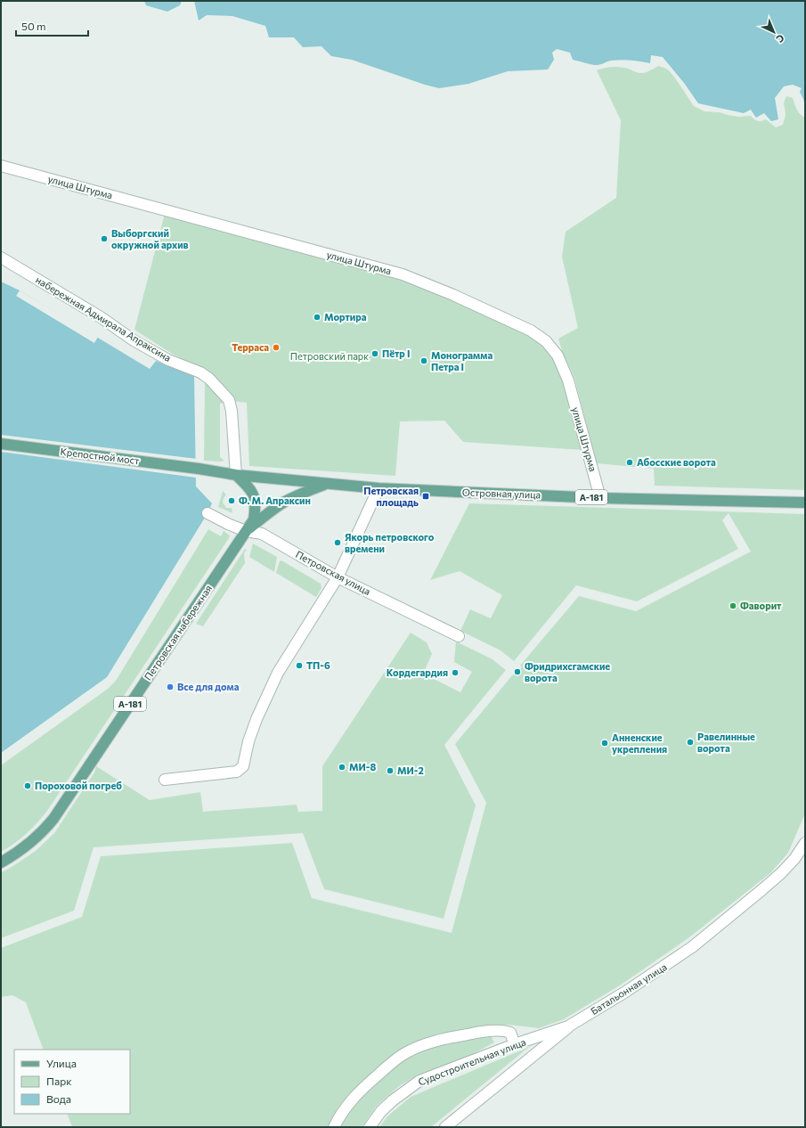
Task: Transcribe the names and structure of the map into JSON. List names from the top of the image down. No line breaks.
{"streets":{"main road":["Крепостной мост","Островная улица","А-181","Петровская набережная"],"street":["улица Штурма","набережная Адмирала Апраксина","Петровская улица","Батальонная улица","Судостроительная улица"]},"crossings":[["улица Штурма","Островная улица"],["набережная Адмирала Апраксина","Островная улица"],["Крепостной мост","Островная улица"],["Островная улица","А-181"],["А-181","Петровская улица"],["А-181","Петровская набережная"],["Петровская улица","Петровская набережная"],["Батальонная улица","Судостроительная улица"]],"parks":["Петровский парк"],"places":{"other":["Выборгский окружной архив","Мортира","Терраса","Пётр I","Монограмма Петра I","Абосские ворота","Ф. М. Апраксин","Якорь петровского времени","Фаворит","ТП-6","Фридрихсгамские ворота","Кордегардия","Все для дома","Равелинные ворота","Анненские укрепления","МИ-8","МИ-2","Пороховой погреб"],"transit":["Петровская площадь"]},"legend":["Улица","Парк","Вода"],"scale_bar":"50 m","north":"bottom right"}
